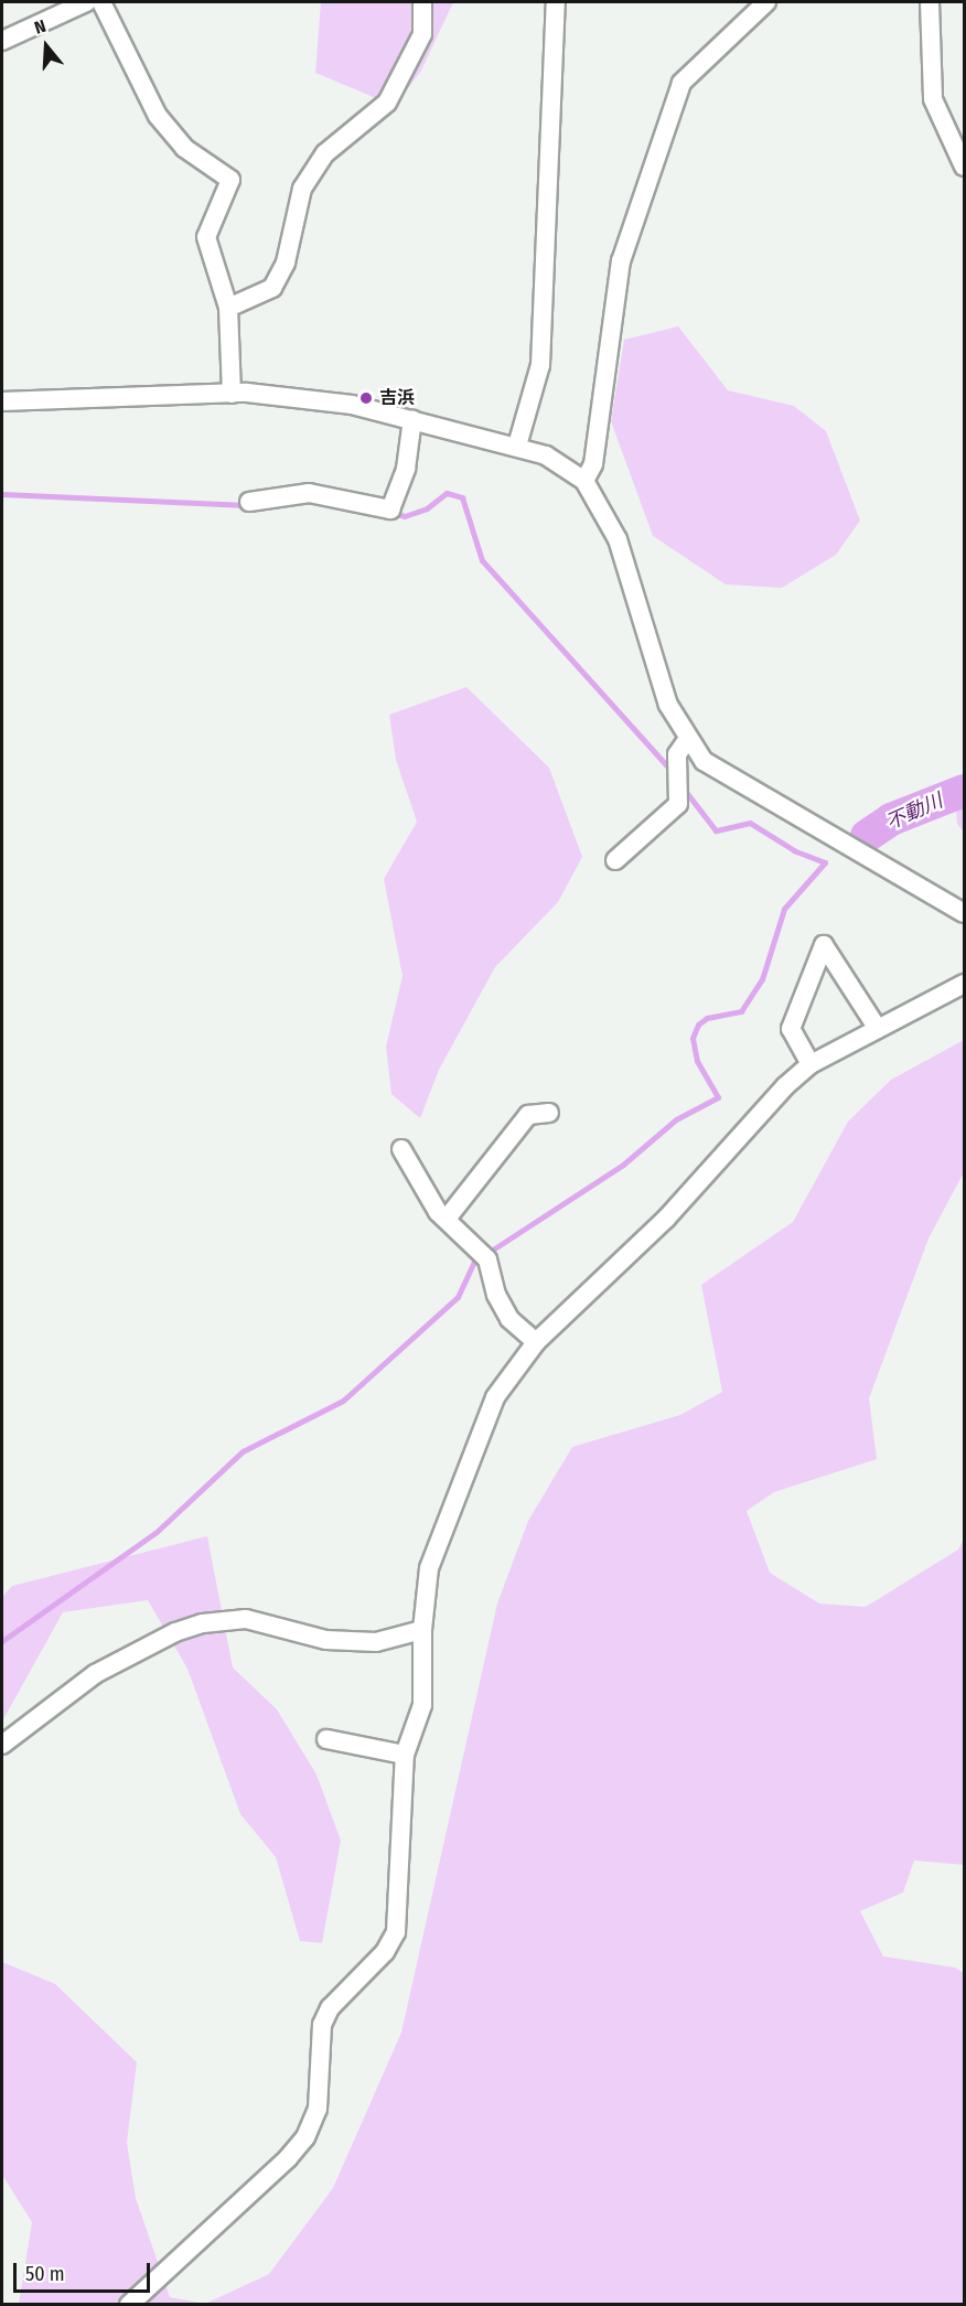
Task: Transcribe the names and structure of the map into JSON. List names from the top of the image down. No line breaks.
{"water":["不動川"],"places":["吉浜"],"scale_bar":"50 m","north":"top"}
